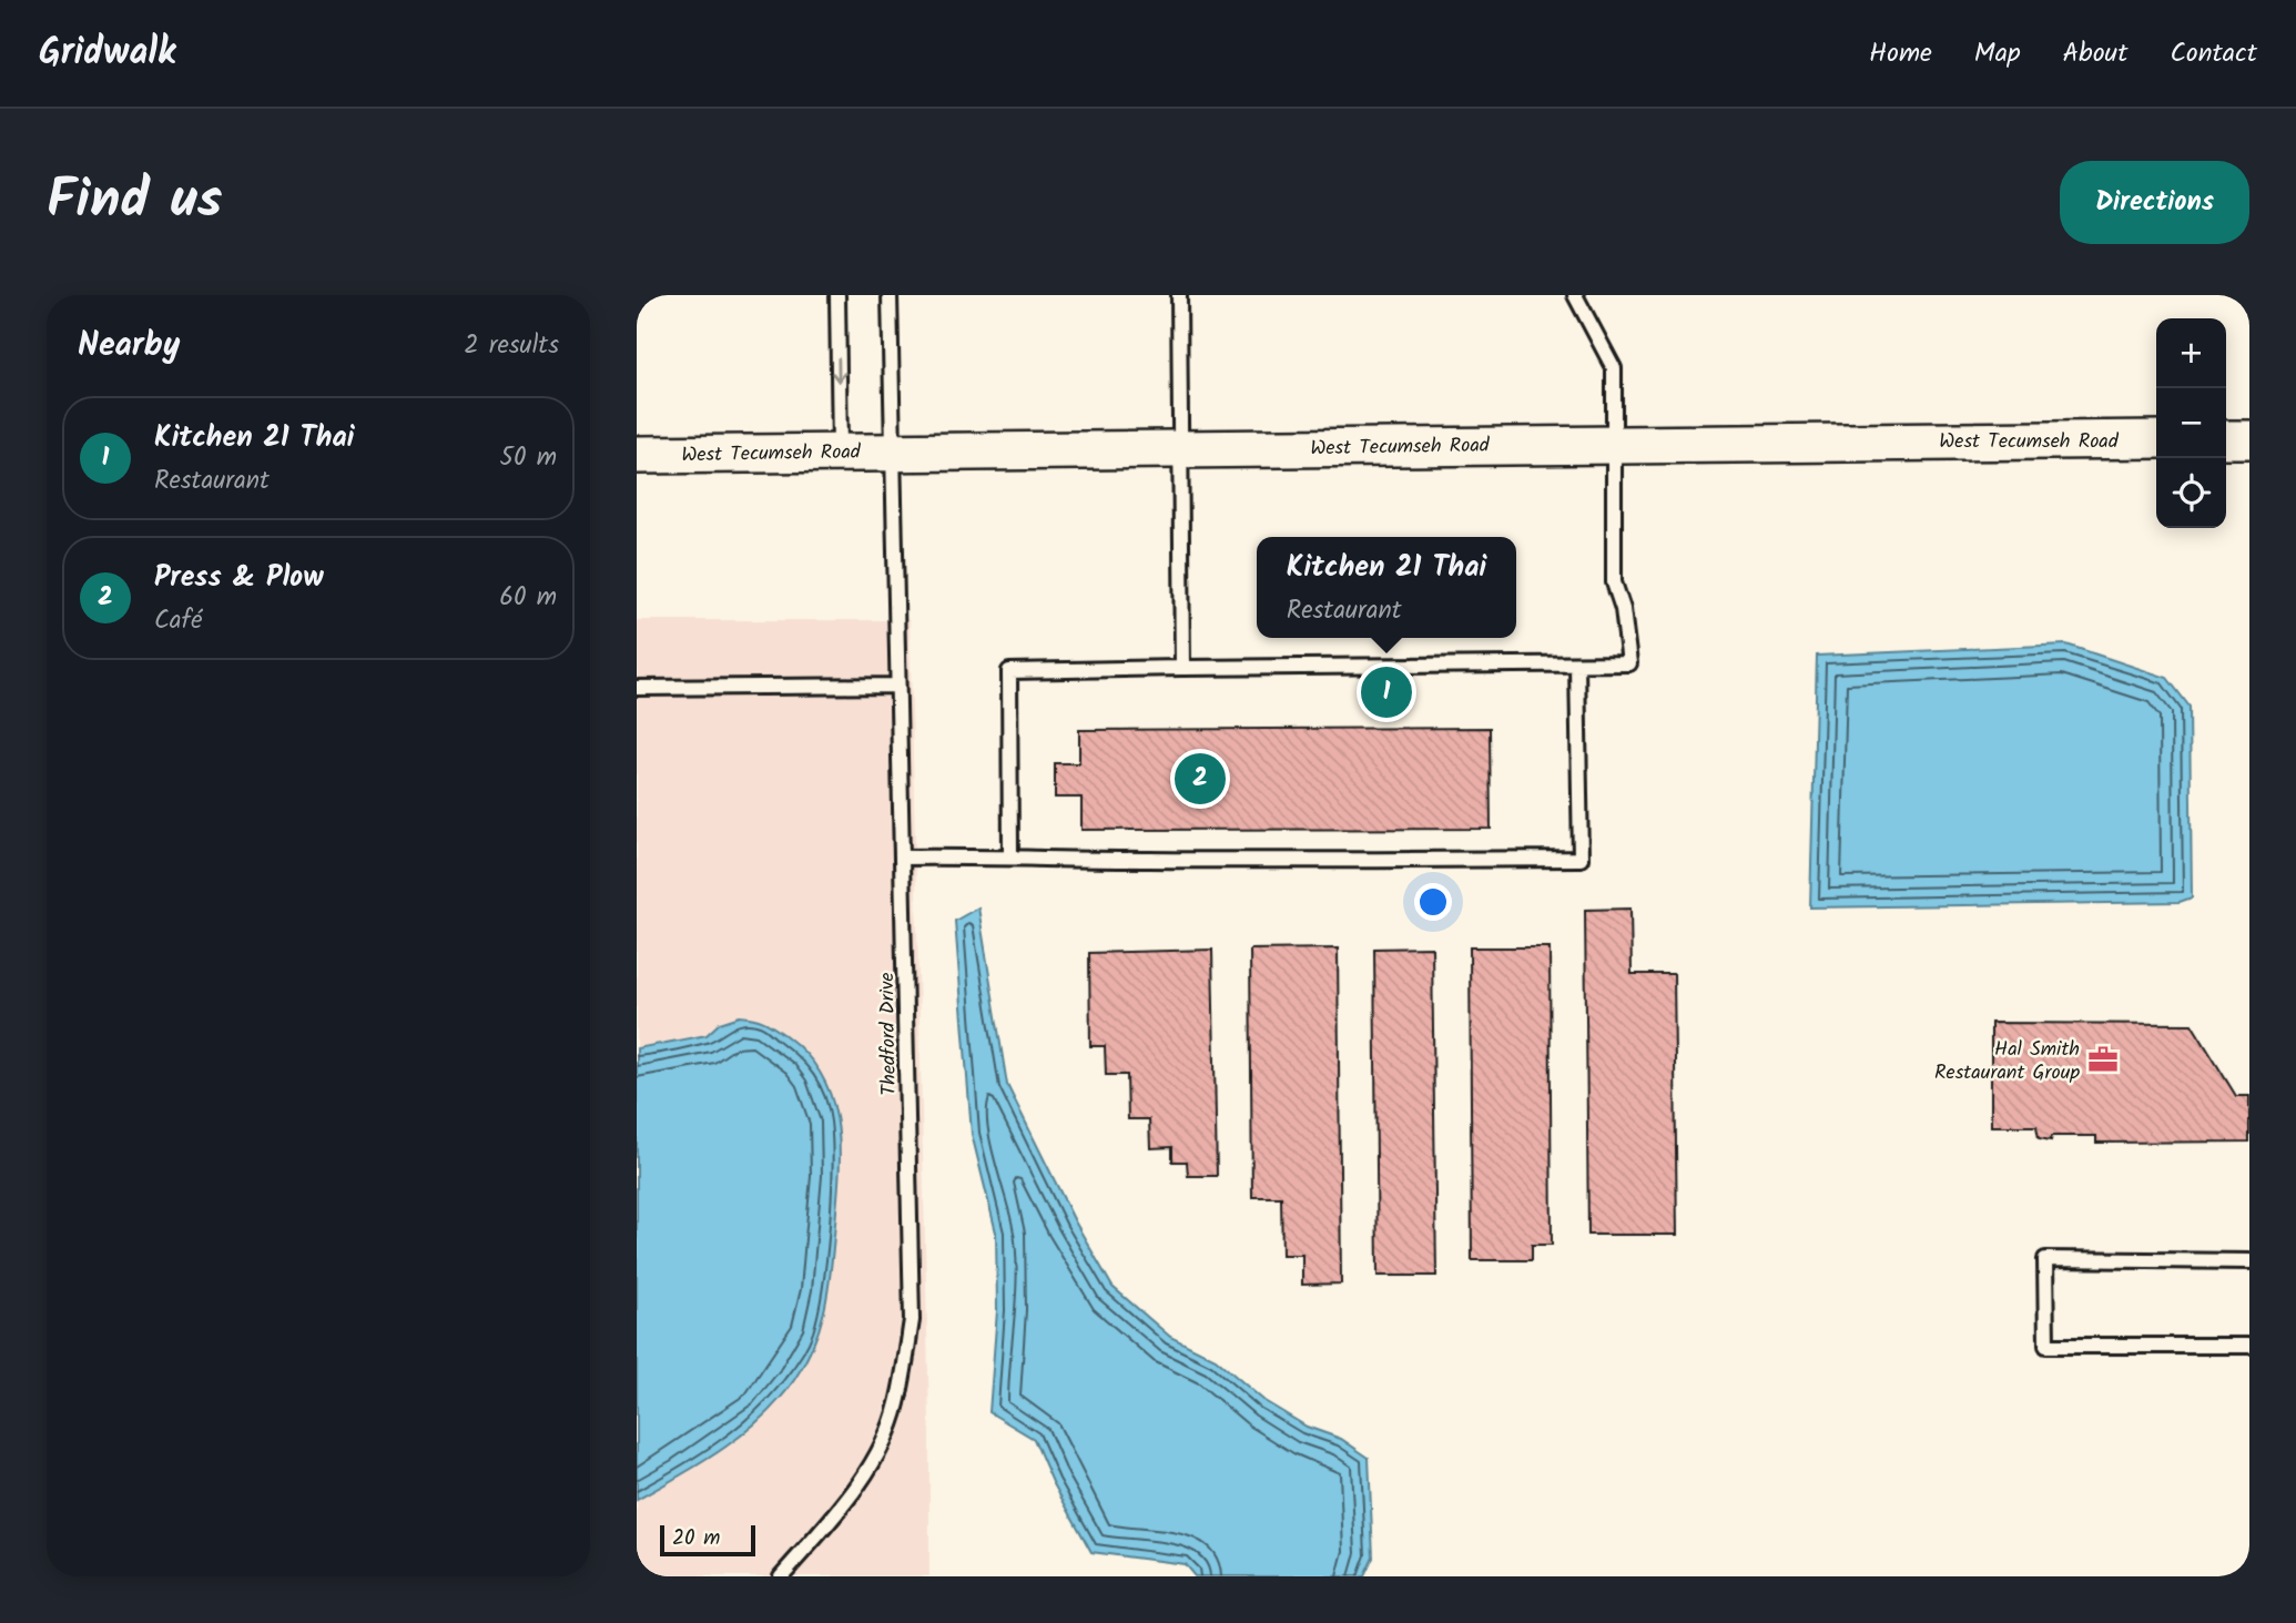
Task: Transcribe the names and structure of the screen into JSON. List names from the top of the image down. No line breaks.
{"streets":{"main road":["West Tecumseh Road"],"lane":["Thedford Drive"]},"crossings":[["West Tecumseh Road","Thedford Drive"]],"places":{"office":["Hal Smith Restaurant Group"]},"scale_bar":"20 m","page":{"header":"Gridwalk","nav":["Home","Map","About","Contact"],"title":"Find us","buttons":"Directions","heading":["Nearby","2 results"],"map_buttons":["+","−"],"list":[{"mark":"1","name":"Kitchen 21 Thai","note":"Restaurant","value":"50 m"},{"mark":"2","name":"Press & Plow","note":"Café","value":"60 m"}],"popup":["Kitchen 21 Thai","Restaurant"],"pins":["1","2"],"scale":"20 m"}}
